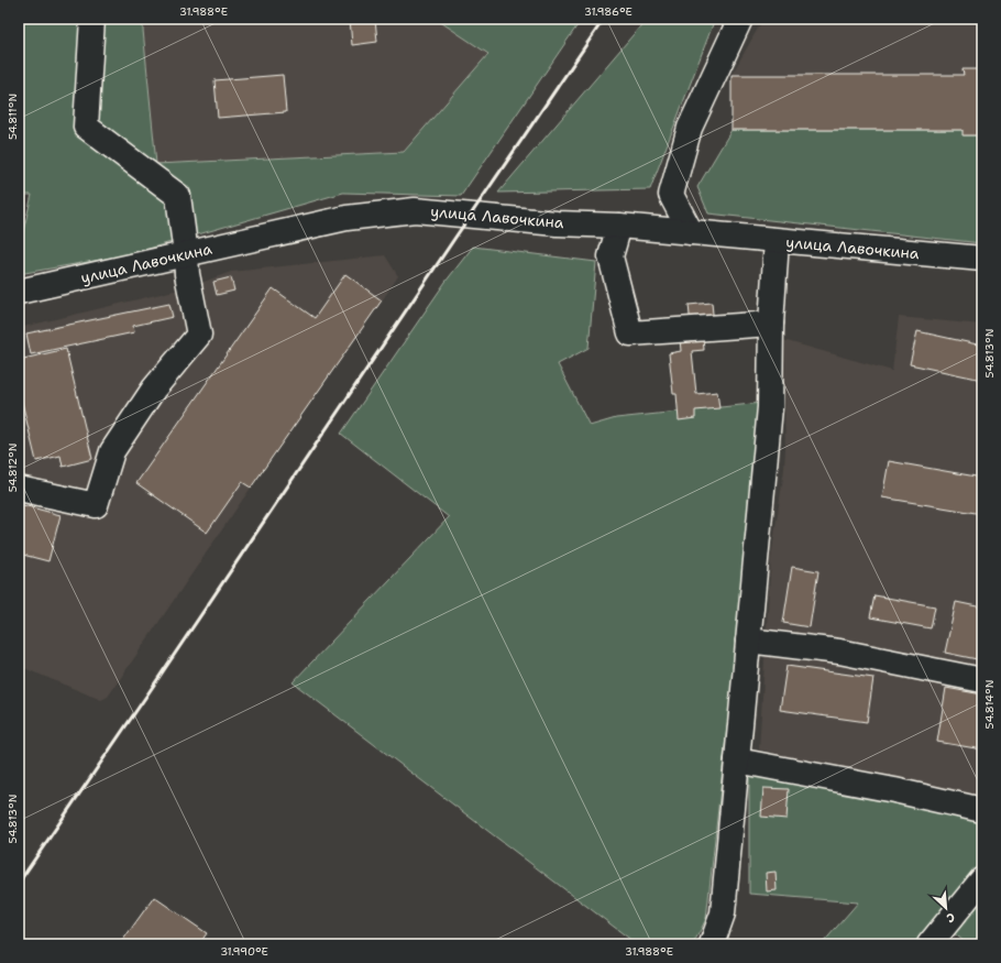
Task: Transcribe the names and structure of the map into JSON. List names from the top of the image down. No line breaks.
{"streets":{"street":["улица Лавочкина"]},"north":"bottom right","coordinates":["31.988°E","31.986°E","54.811°N","54.813°N","54.812°N","54.814°N","31.990°E"]}
